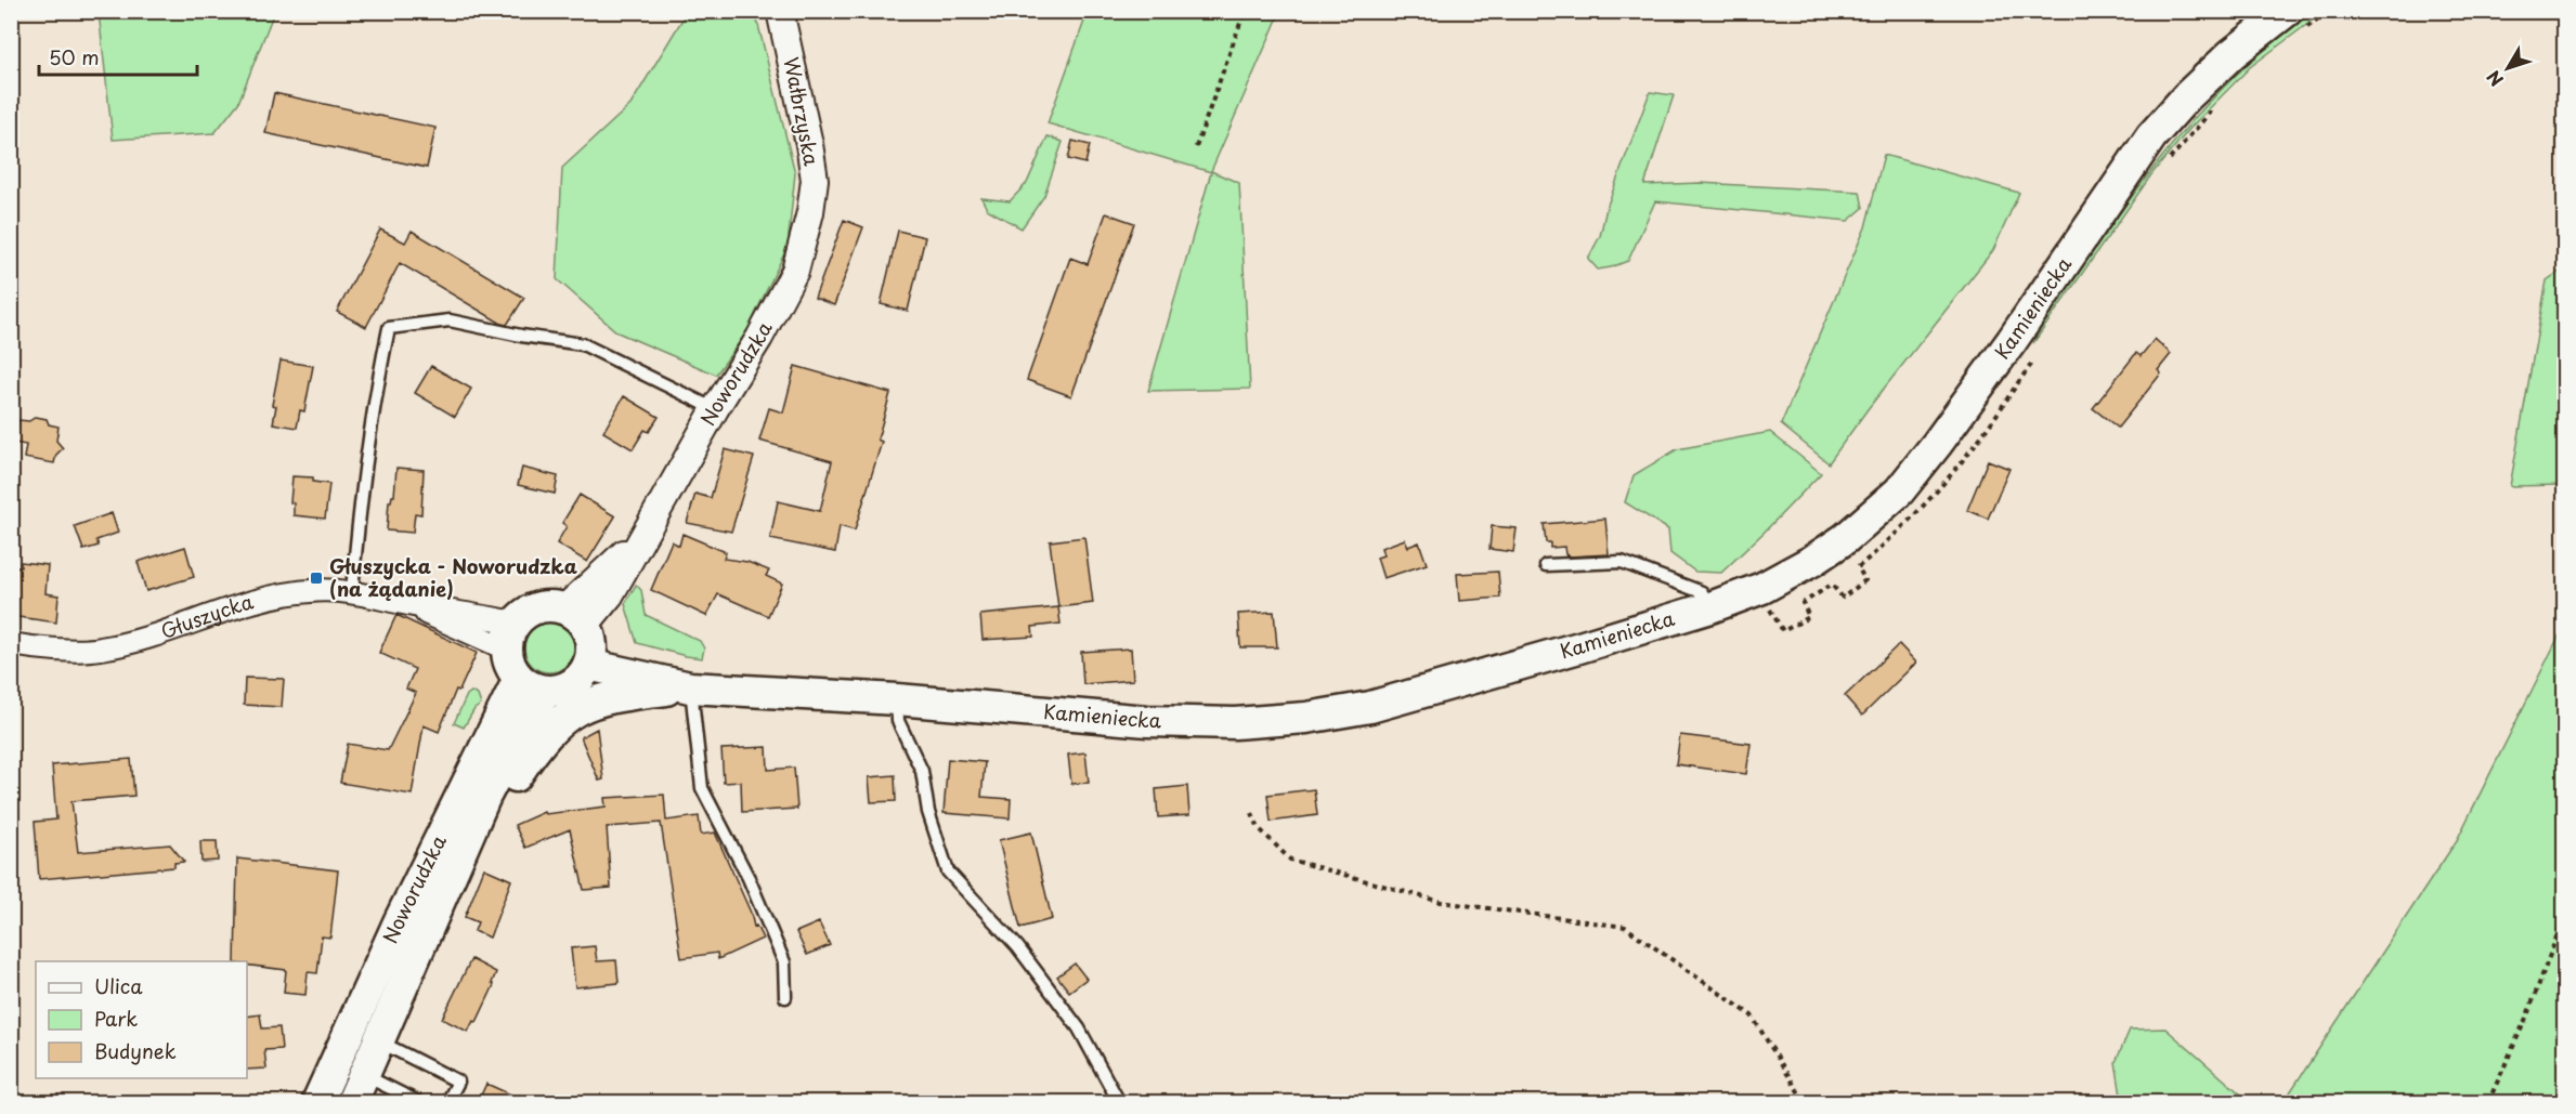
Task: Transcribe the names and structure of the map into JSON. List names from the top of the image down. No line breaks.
{"streets":{"main road":["Kamieniecka","Noworudzka"],"street":["Wałbrzyska","Głuszycka"]},"crossings":[["Wałbrzyska","Noworudzka"],["Kamieniecka","Noworudzka"],["Kamieniecka","Głuszycka"],["Noworudzka","Głuszycka"]],"places":{"transit":["Głuszycka - Noworudzka (na żądanie)"]},"legend":["Ulica","Park","Budynek"],"scale_bar":"50 m","north":"bottom left"}
